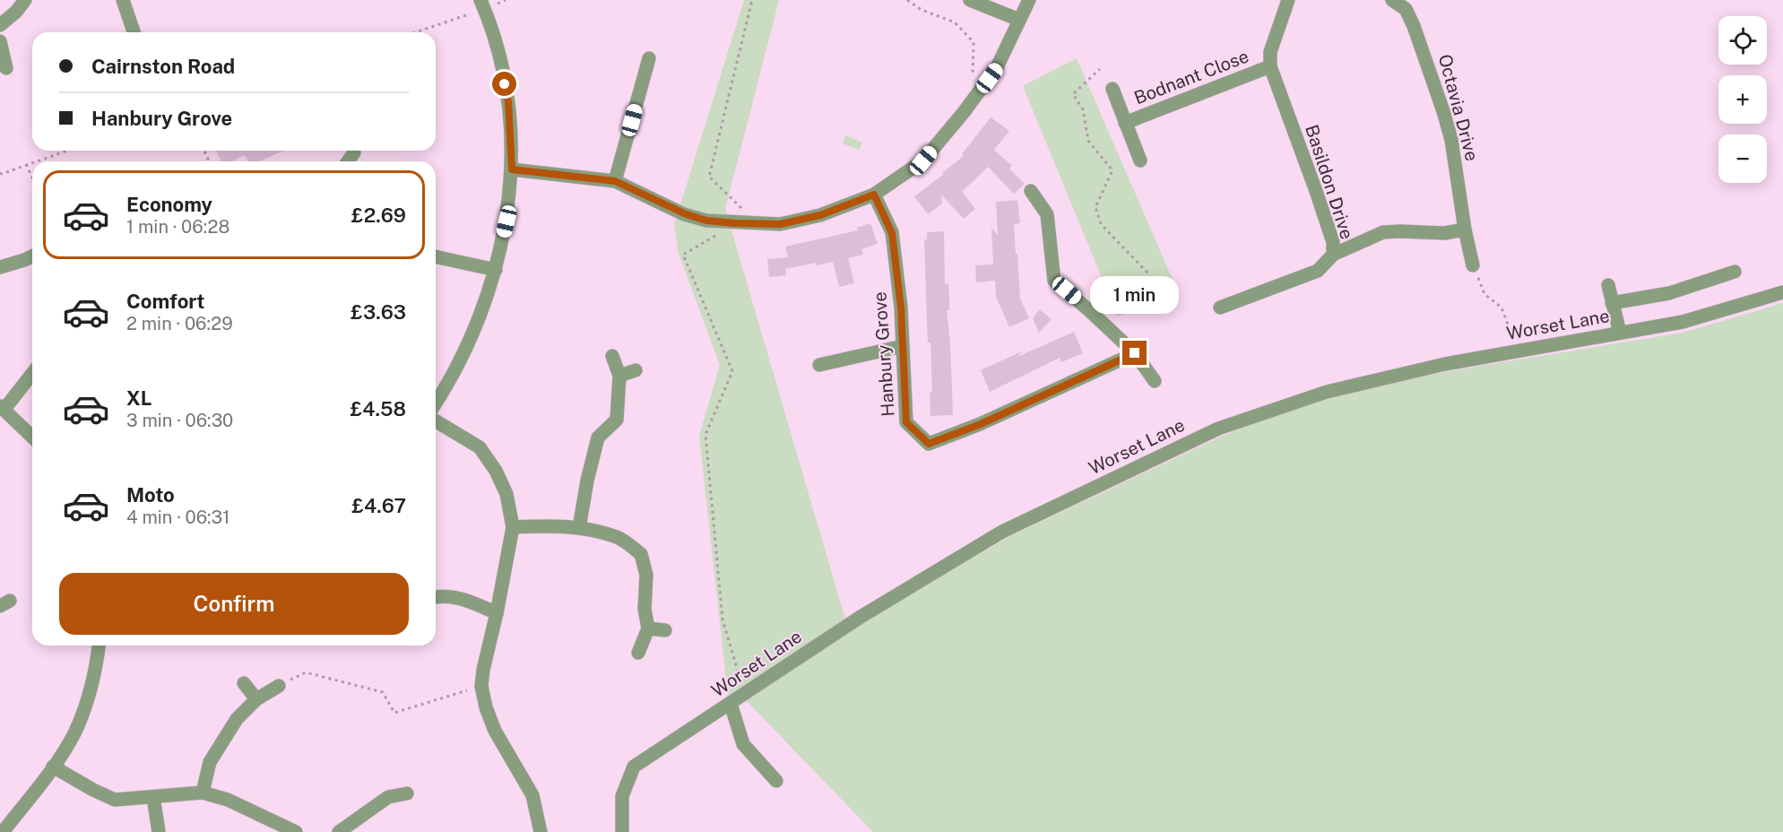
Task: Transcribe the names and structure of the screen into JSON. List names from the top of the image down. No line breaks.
{"streets":{"street":["Bodnant Close","Octavia Drive","Basildon Drive","Worset Lane","Hanbury Grove"]},"crossings":[["Bodnant Close","Basildon Drive"]],"page":{"map_buttons":["+","−"],"banner":["Cairnston Road","Hanbury Grove"],"list":[{"name":"Economy","note":"1 min · 06:28","value":"£2.69"},{"name":"Comfort","note":"2 min · 06:29","value":"£3.63"},{"name":"XL","note":"3 min · 06:30","value":"£4.58"},{"name":"Moto","note":"4 min · 06:31","value":"£4.67"}],"bubble":"1 min","buttons":"Confirm"}}
